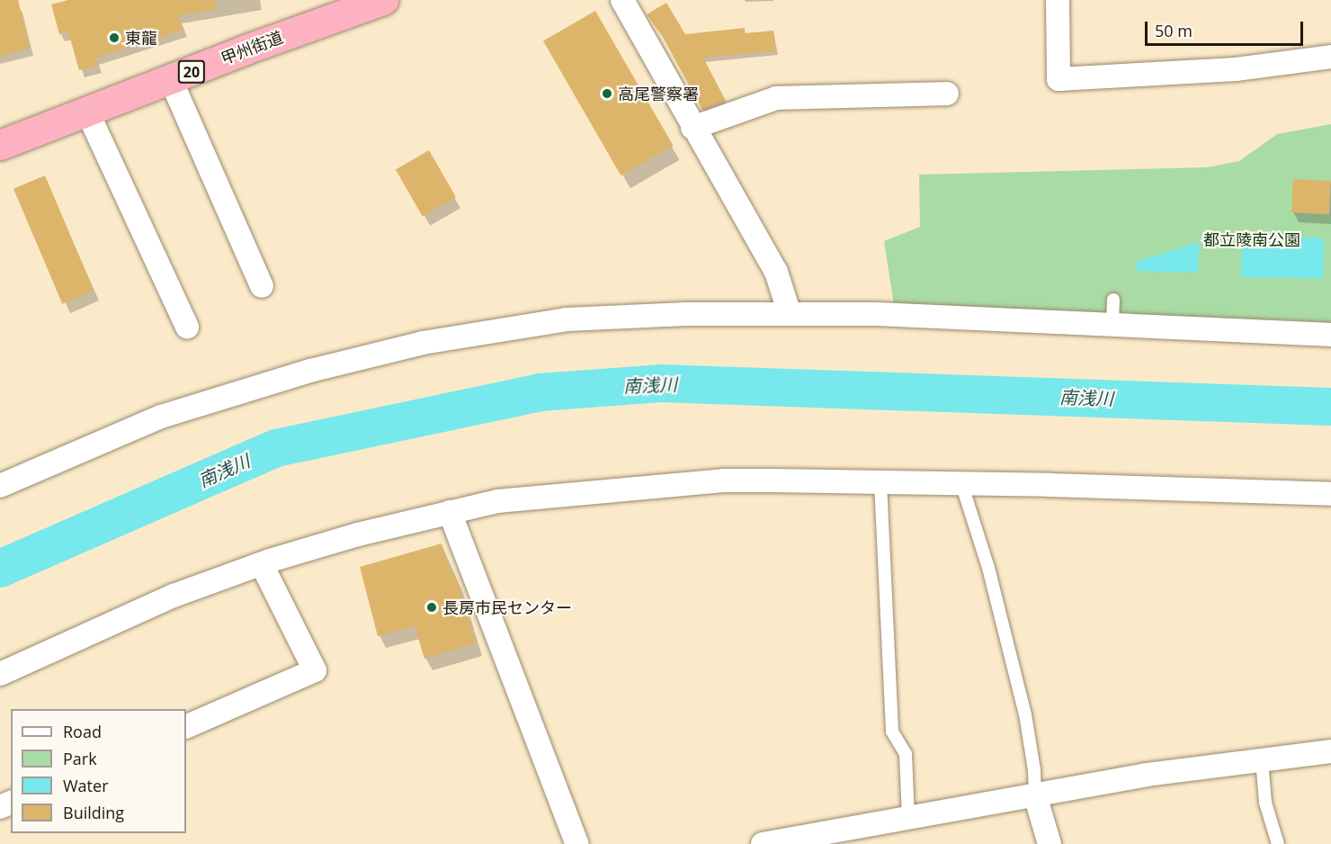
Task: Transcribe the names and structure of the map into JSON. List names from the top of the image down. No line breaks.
{"streets":{"highway":["甲州街道","20"]},"water":["南浅川"],"parks":["都立陵南公園"],"places":["東龍","高尾警察署","長房市民センター"],"legend":["Road","Park","Water","Building"],"scale_bar":"50 m"}
